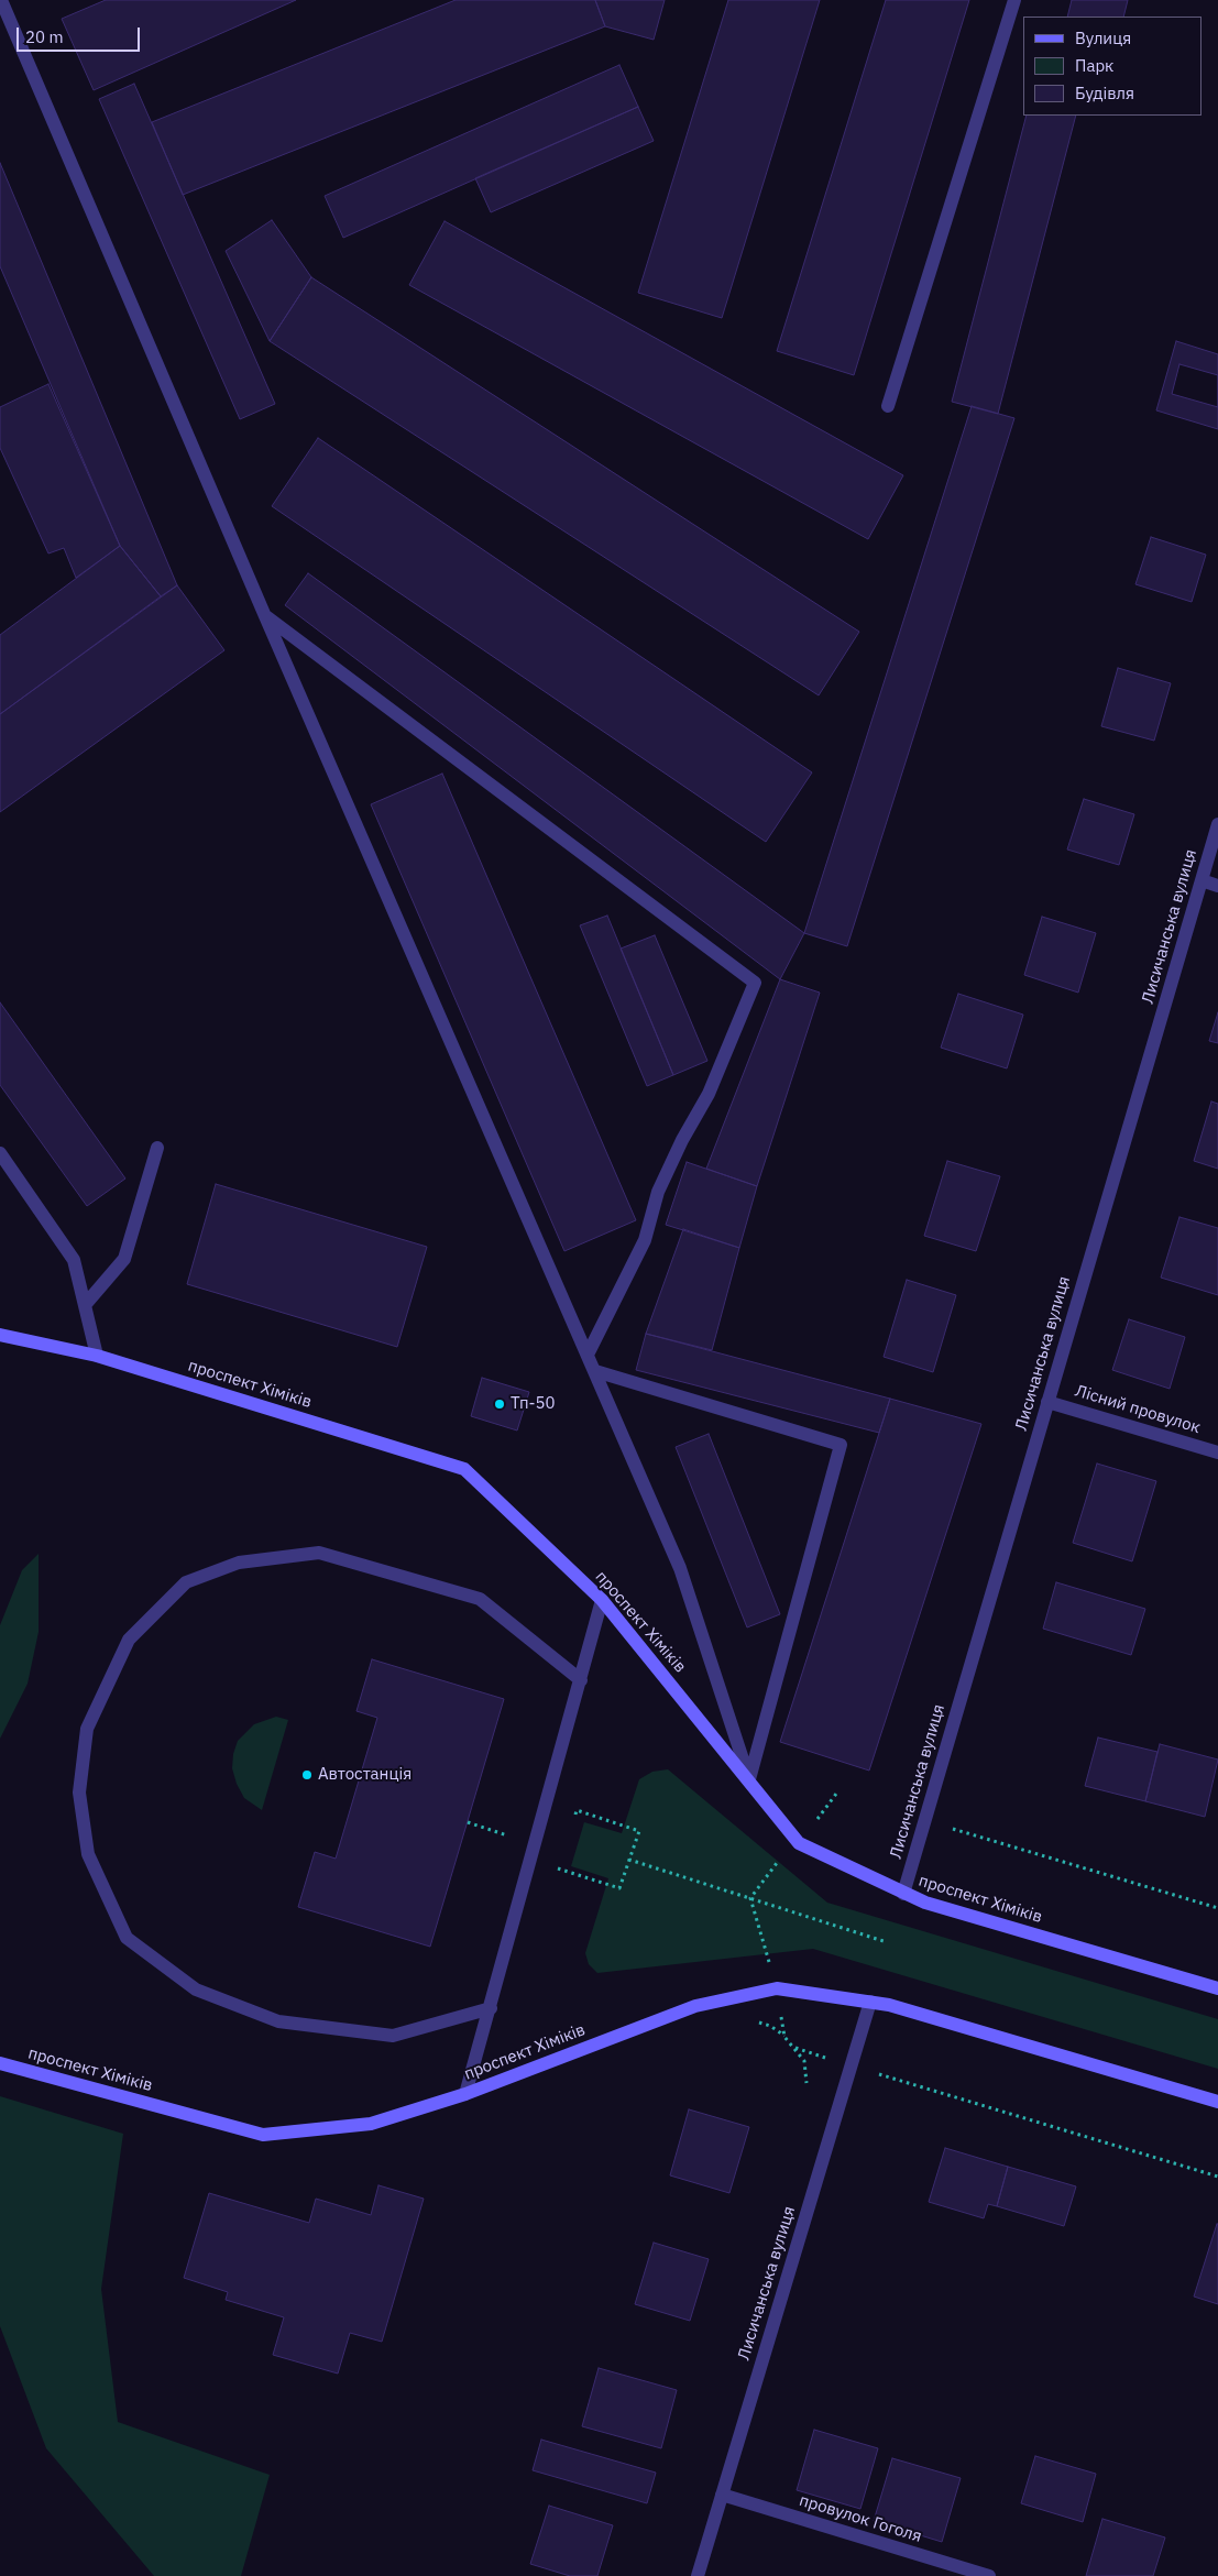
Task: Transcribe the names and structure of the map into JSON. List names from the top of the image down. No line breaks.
{"streets":{"main road":["проспект Хіміків"],"street":["Лисичанська вулиця","Лісний провулок","провулок Гоголя"]},"crossings":[["Лисичанська вулиця","проспект Хіміків"],["Лисичанська вулиця","Лісний провулок"],["Лисичанська вулиця","провулок Гоголя"]],"places":["Тп-50","Автостанція"],"legend":["Вулиця","Парк","Будівля"],"scale_bar":"20 m"}
